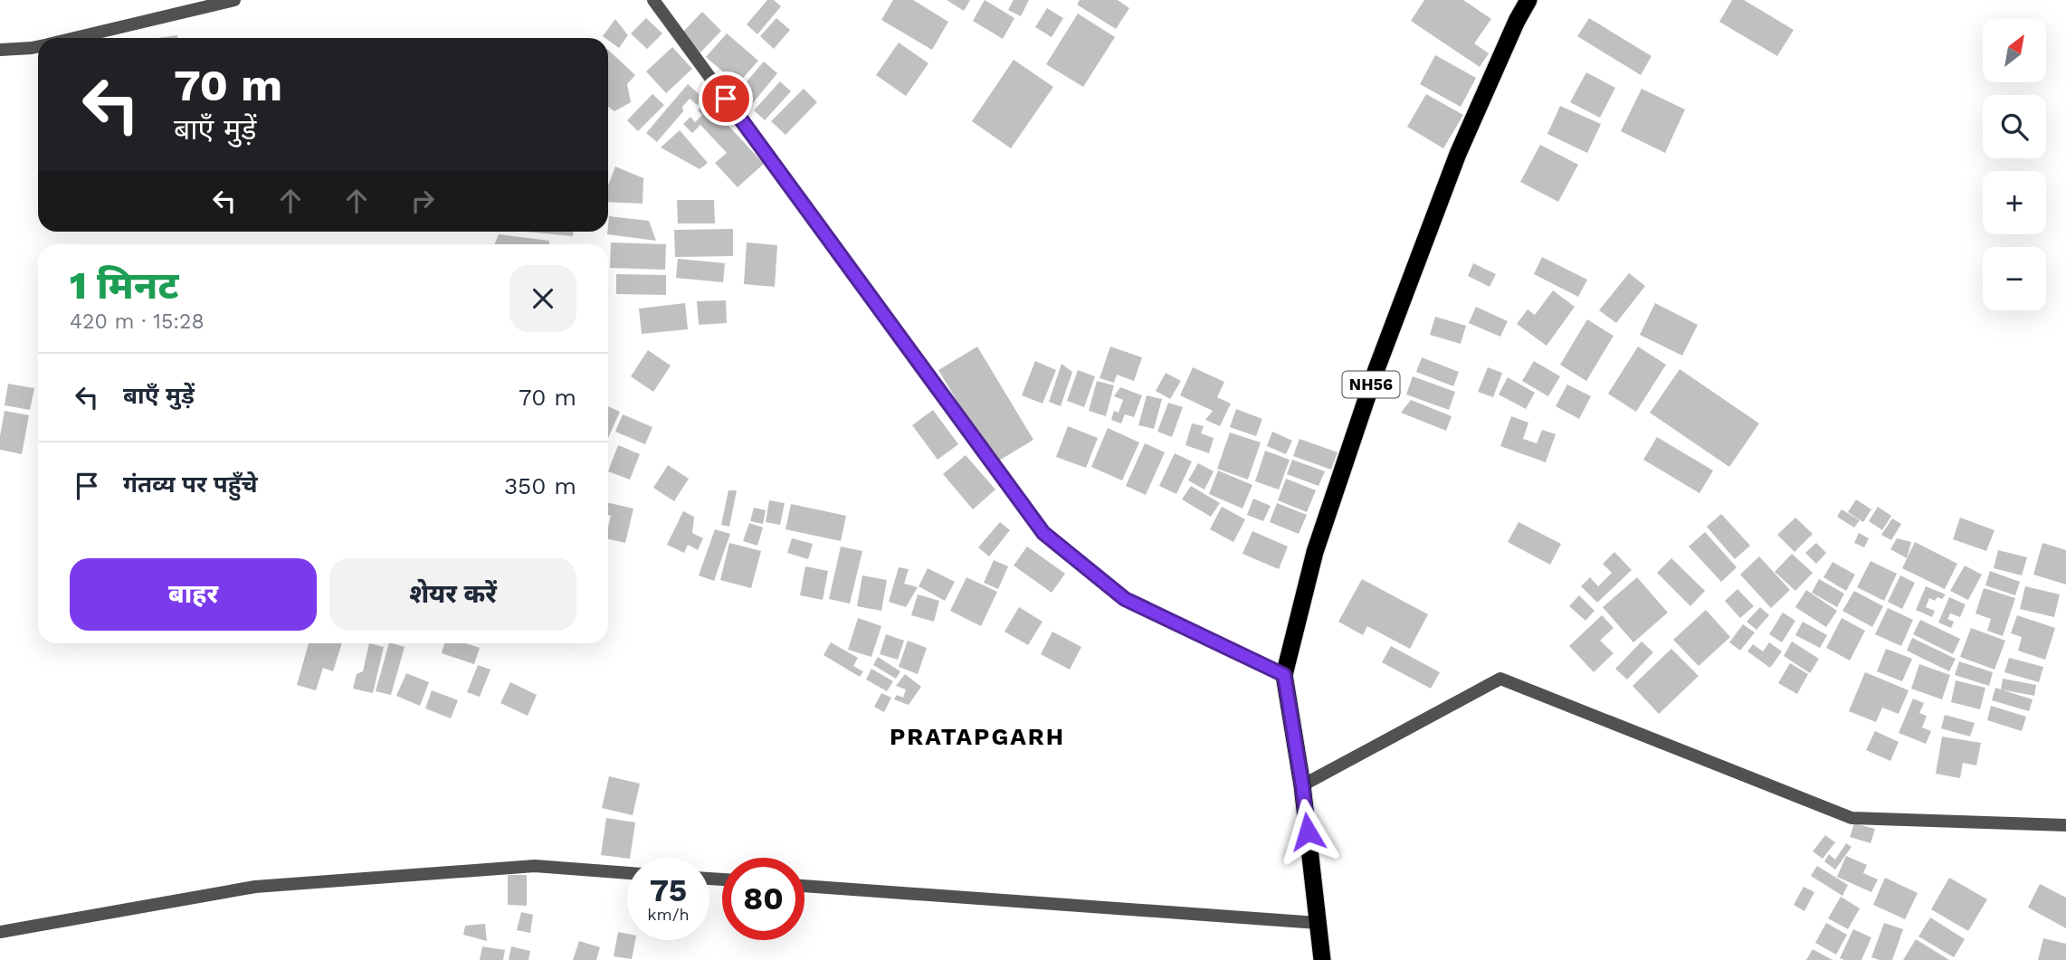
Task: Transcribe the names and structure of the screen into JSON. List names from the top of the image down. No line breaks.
{"streets":{"highway":["NH56"]},"districts":["PRATAPGARH"],"north":"top right","page":{"map_buttons":["+","−"],"turn":["70 m","बाएँ मुड़ें"],"heading":["1 मिनट","420 m · 15:28"],"list":[{"name":"बाएँ मुड़ें","value":"70 m"},{"name":"गंतव्य पर पहुँचे","value":"350 m"}],"buttons":["बाहर","शेयर करें"],"speed":"75 km/h","limit":"80"}}
